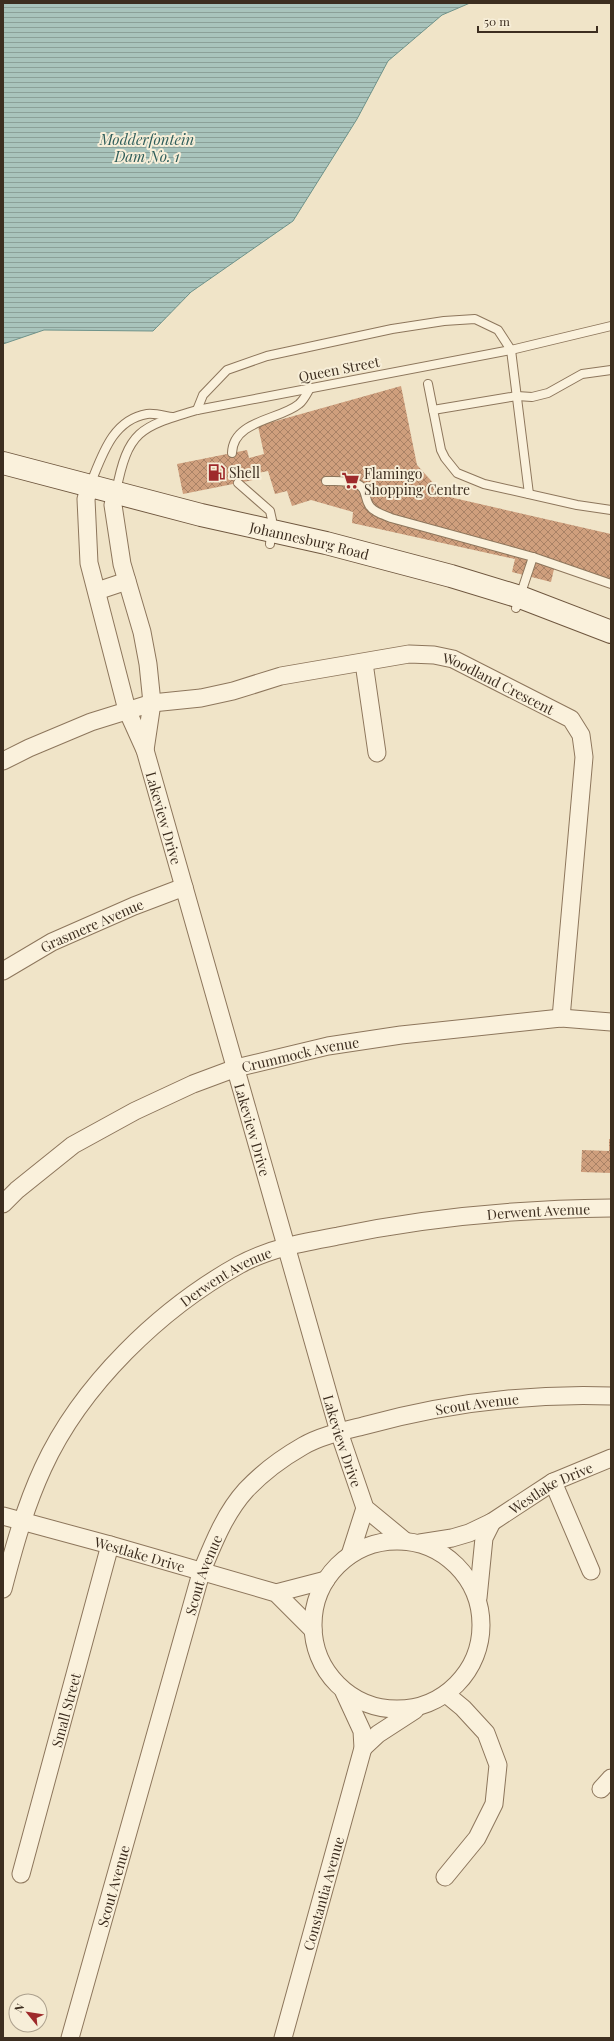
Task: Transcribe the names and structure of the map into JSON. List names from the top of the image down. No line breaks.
{"streets":{"street":["Johannesburg Road","Woodland Crescent","Lakeview Drive","Grasmere Avenue","Crummock Avenue","Derwent Avenue","Scout Avenue","Westlake Drive","Small Street","Constantia Avenue"],"lane":["Queen Street"]},"crossings":[["Queen Street","Johannesburg Road"],["Queen Street","Lakeview Drive"],["Johannesburg Road","Lakeview Drive"],["Woodland Crescent","Lakeview Drive"],["Woodland Crescent","Crummock Avenue"],["Lakeview Drive","Grasmere Avenue"],["Lakeview Drive","Crummock Avenue"],["Lakeview Drive","Derwent Avenue"],["Lakeview Drive","Scout Avenue"],["Derwent Avenue","Westlake Drive"],["Scout Avenue","Westlake Drive"],["Westlake Drive","Small Street"]],"water":["Modderfontein Dam No. 1"],"places":{"fuel station":["Shell"],"supermarket":["Flamingo Shopping Centre"]},"scale_bar":"50 m","north":"top left"}
